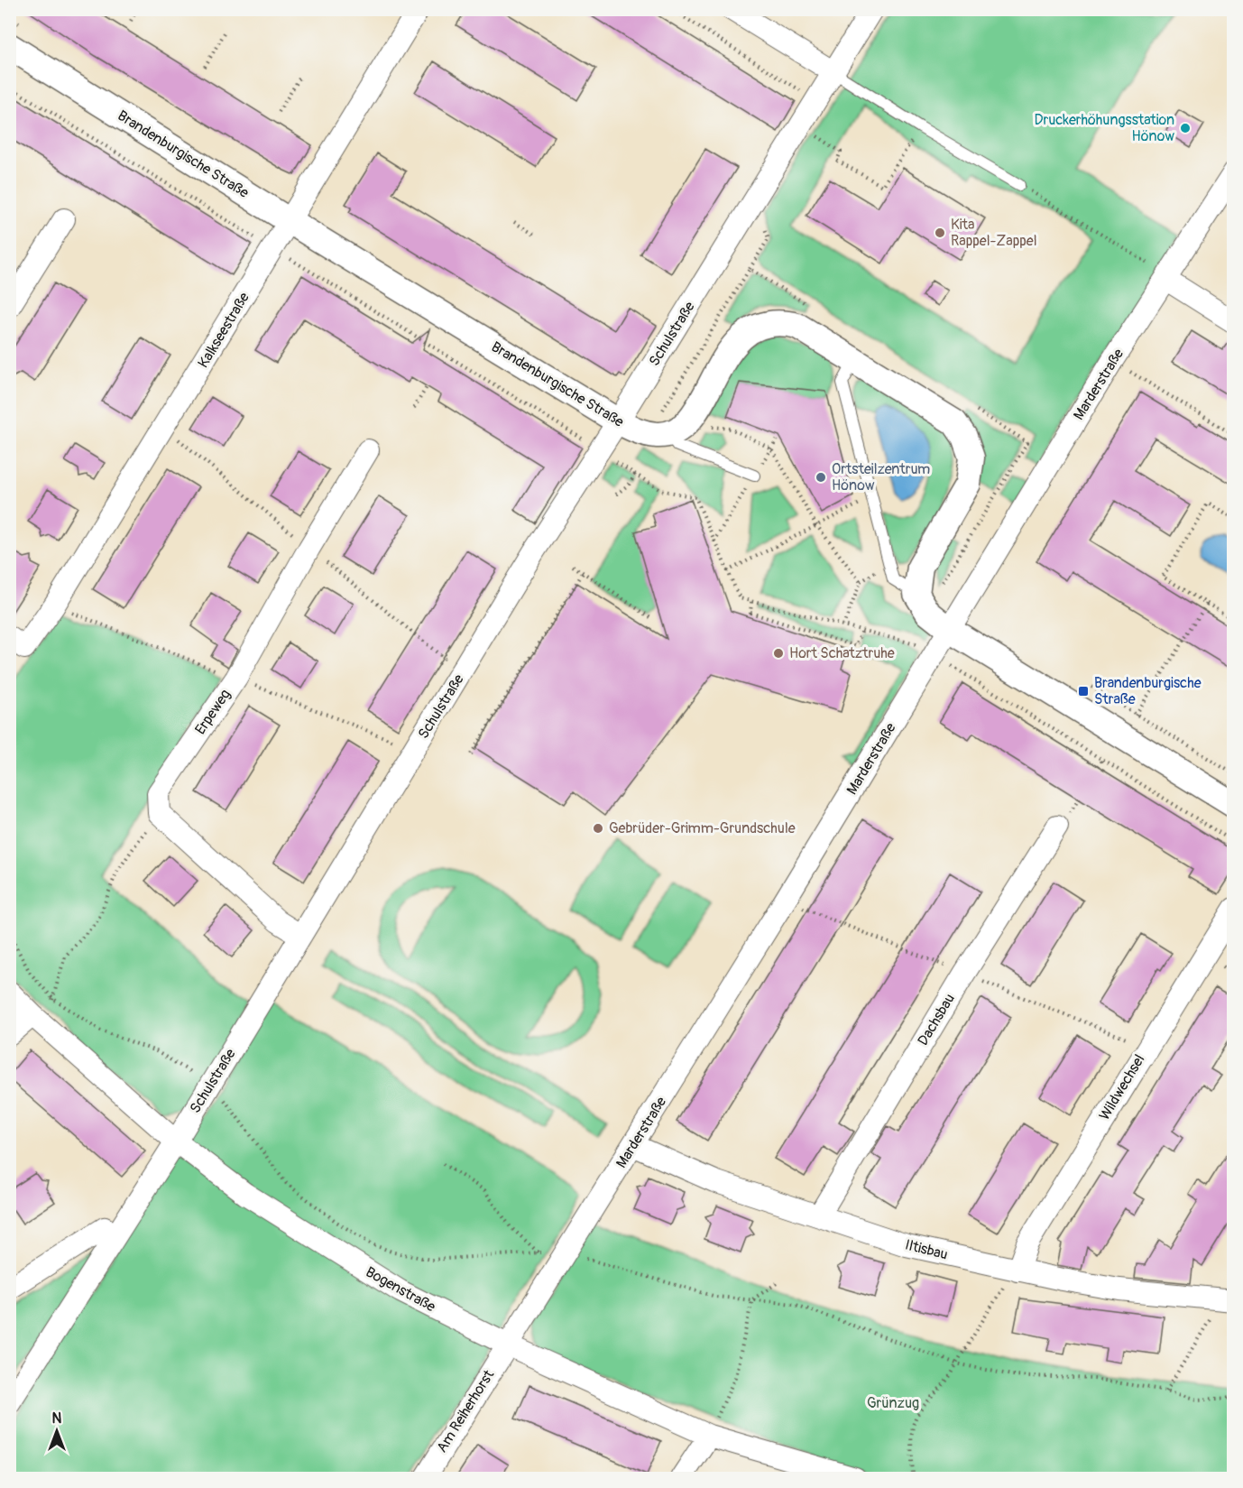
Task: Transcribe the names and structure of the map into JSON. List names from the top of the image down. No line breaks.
{"streets":{"street":["Brandenburgische Straße","Kalkseestraße","Schulstraße","Marderstraße","Erpeweg","Dachsbau","Wildwechsel","Iltisbau","Bogenstraße","Am Reiherhorst"]},"crossings":[["Brandenburgische Straße","Kalkseestraße"],["Brandenburgische Straße","Schulstraße"],["Schulstraße","Bogenstraße"],["Marderstraße","Iltisbau"],["Marderstraße","Bogenstraße"],["Marderstraße","Am Reiherhorst"],["Dachsbau","Iltisbau"],["Wildwechsel","Iltisbau"],["Bogenstraße","Am Reiherhorst"]],"parks":["Grünzug"],"places":{"other":["Druckerhöhungsstation Hönow","Kita Rappel-Zappel","Ortsteilzentrum Hönow","Hort Schatztruhe","Gebrüder-Grimm-Grundschule"],"transit":["Brandenburgische Straße"]},"north":"top"}
